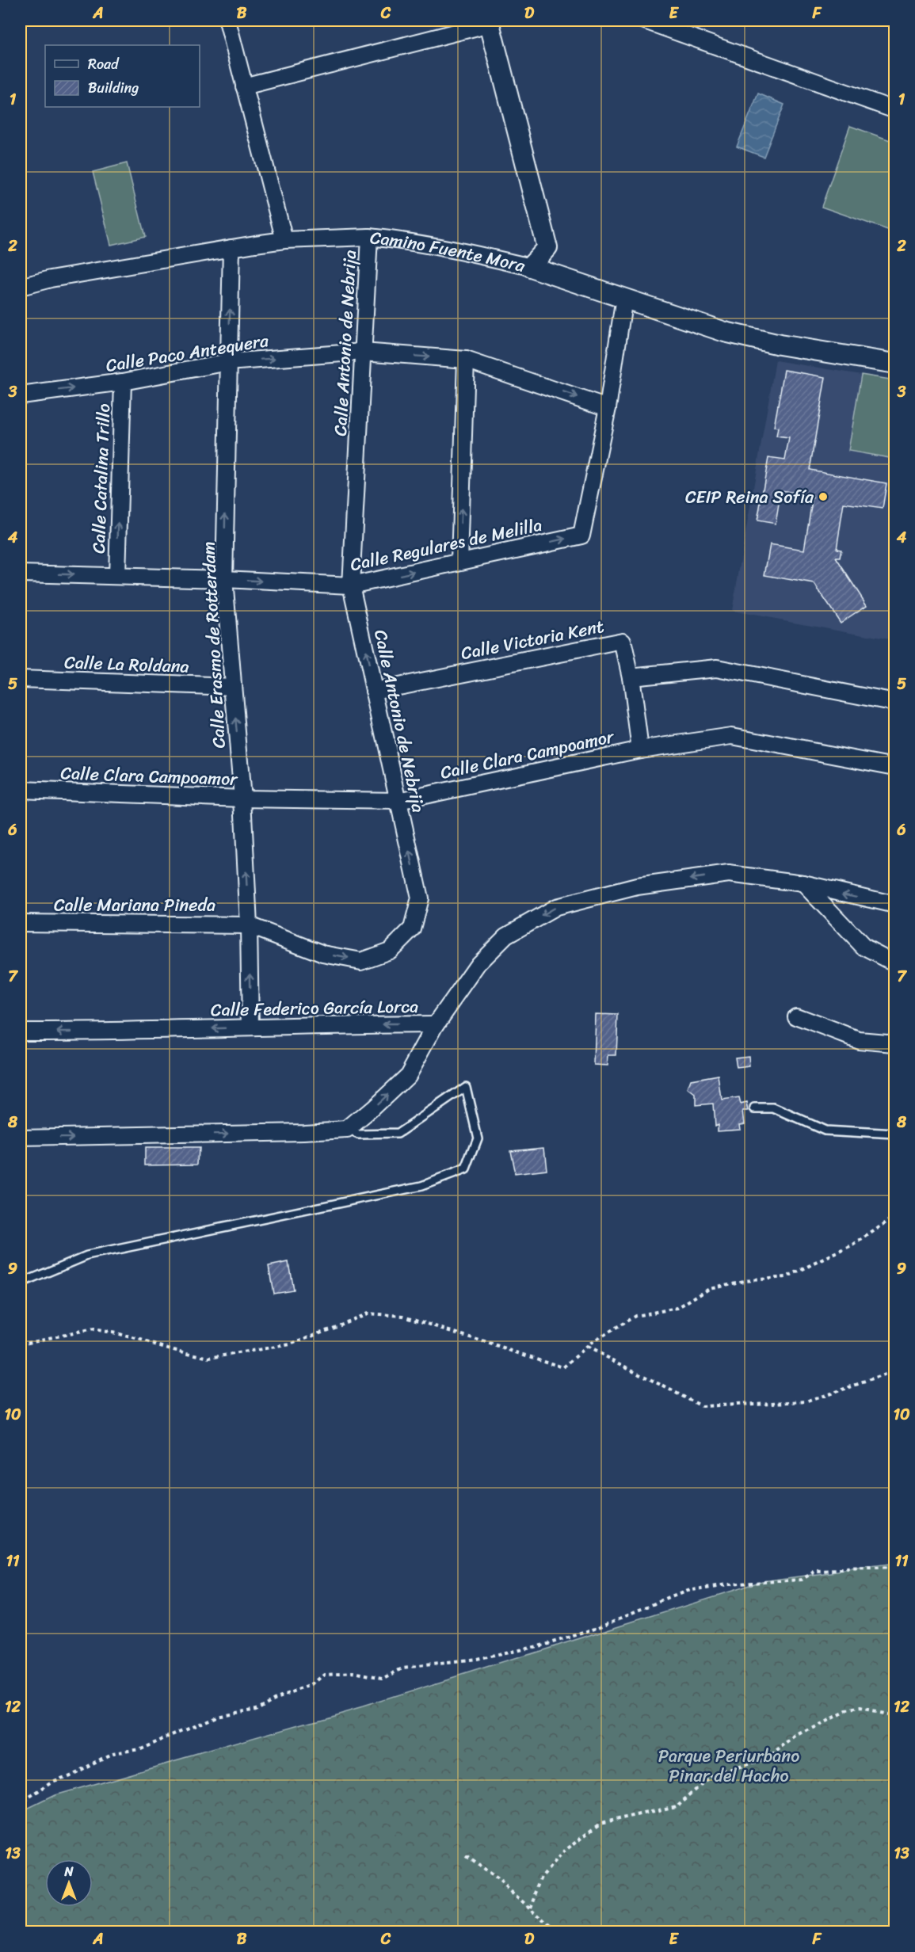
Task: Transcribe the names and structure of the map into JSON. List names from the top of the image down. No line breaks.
{"streets":{"street":["Camino Fuente Mora","Calle Antonio de Nebrija","Calle Paco Antequera","Calle Catalina Trillo","Calle Regulares de Melilla","Calle Victoria Kent","Calle Erasmo de Rotterdam","Calle La Roldana","Calle Clara Campoamor","Calle Mariana Pineda","Calle Federico García Lorca"]},"crossings":[["Camino Fuente Mora","Calle Antonio de Nebrija"],["Camino Fuente Mora","Calle Regulares de Melilla"],["Camino Fuente Mora","Calle Erasmo de Rotterdam"],["Calle Antonio de Nebrija","Calle Paco Antequera"],["Calle Antonio de Nebrija","Calle Regulares de Melilla"],["Calle Antonio de Nebrija","Calle Victoria Kent"],["Calle Antonio de Nebrija","Calle Erasmo de Rotterdam"],["Calle Antonio de Nebrija","Calle Clara Campoamor"],["Calle Antonio de Nebrija","Calle Mariana Pineda"],["Calle Paco Antequera","Calle Catalina Trillo"],["Calle Paco Antequera","Calle Regulares de Melilla"],["Calle Paco Antequera","Calle Erasmo de Rotterdam"],["Calle Catalina Trillo","Calle Regulares de Melilla"],["Calle Regulares de Melilla","Calle Erasmo de Rotterdam"],["Calle Erasmo de Rotterdam","Calle La Roldana"],["Calle Erasmo de Rotterdam","Calle Clara Campoamor"],["Calle Erasmo de Rotterdam","Calle Mariana Pineda"]],"one_way":["Calle Paco Antequera","Calle Catalina Trillo","Calle Regulares de Melilla","Calle Erasmo de Rotterdam"],"parks":["Parque Periurbano Pinar del Hacho"],"places":["CEIP Reina Sofía"],"legend":["Road","Building"],"north":"top","grid":{"columns":["A","B","C","D","E","F"],"rows":["1","2","3","4","5","6","7","8","9","10","11","12","13"]}}
